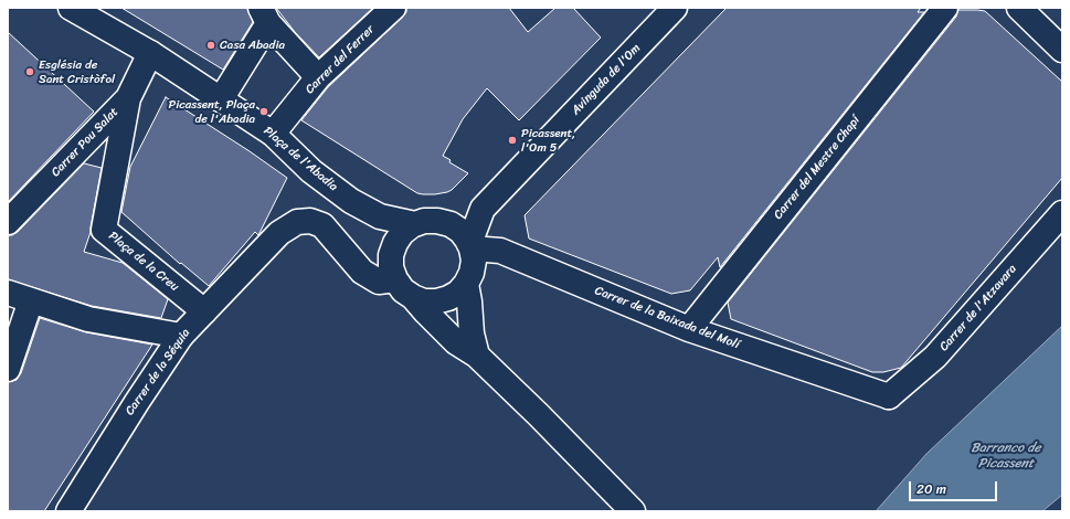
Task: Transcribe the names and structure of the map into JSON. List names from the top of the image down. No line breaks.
{"streets":{"street":["Carrer del Ferrer","Avinguda de l'Om","Carrer Pou Salat","Plaça de l'Abadia","Carrer del Mestre Chapí","Plaça de la Creu","Carrer de l'Atzavara","Carrer de la Baixada del Molí","Carrer de la Séquia"]},"crossings":[["Carrer del Ferrer","Plaça de l'Abadia"],["Avinguda de l'Om","Plaça de l'Abadia"],["Avinguda de l'Om","Carrer de la Baixada del Molí"],["Avinguda de l'Om","Carrer de la Séquia"],["Carrer Pou Salat","Plaça de l'Abadia"],["Carrer Pou Salat","Plaça de la Creu"],["Plaça de l'Abadia","Carrer de la Baixada del Molí"],["Plaça de l'Abadia","Carrer de la Séquia"],["Carrer del Mestre Chapí","Carrer de la Baixada del Molí"],["Plaça de la Creu","Carrer de la Séquia"],["Carrer de l'Atzavara","Carrer de la Baixada del Molí"],["Carrer de la Baixada del Molí","Carrer de la Séquia"]],"water":["Barranco de Picassent"],"places":["Casa Abadia","Església de Sant Cristòfol","Picassent, Plaça de l'Abadia","Picassent, l'Om 5"],"scale_bar":"20 m"}
